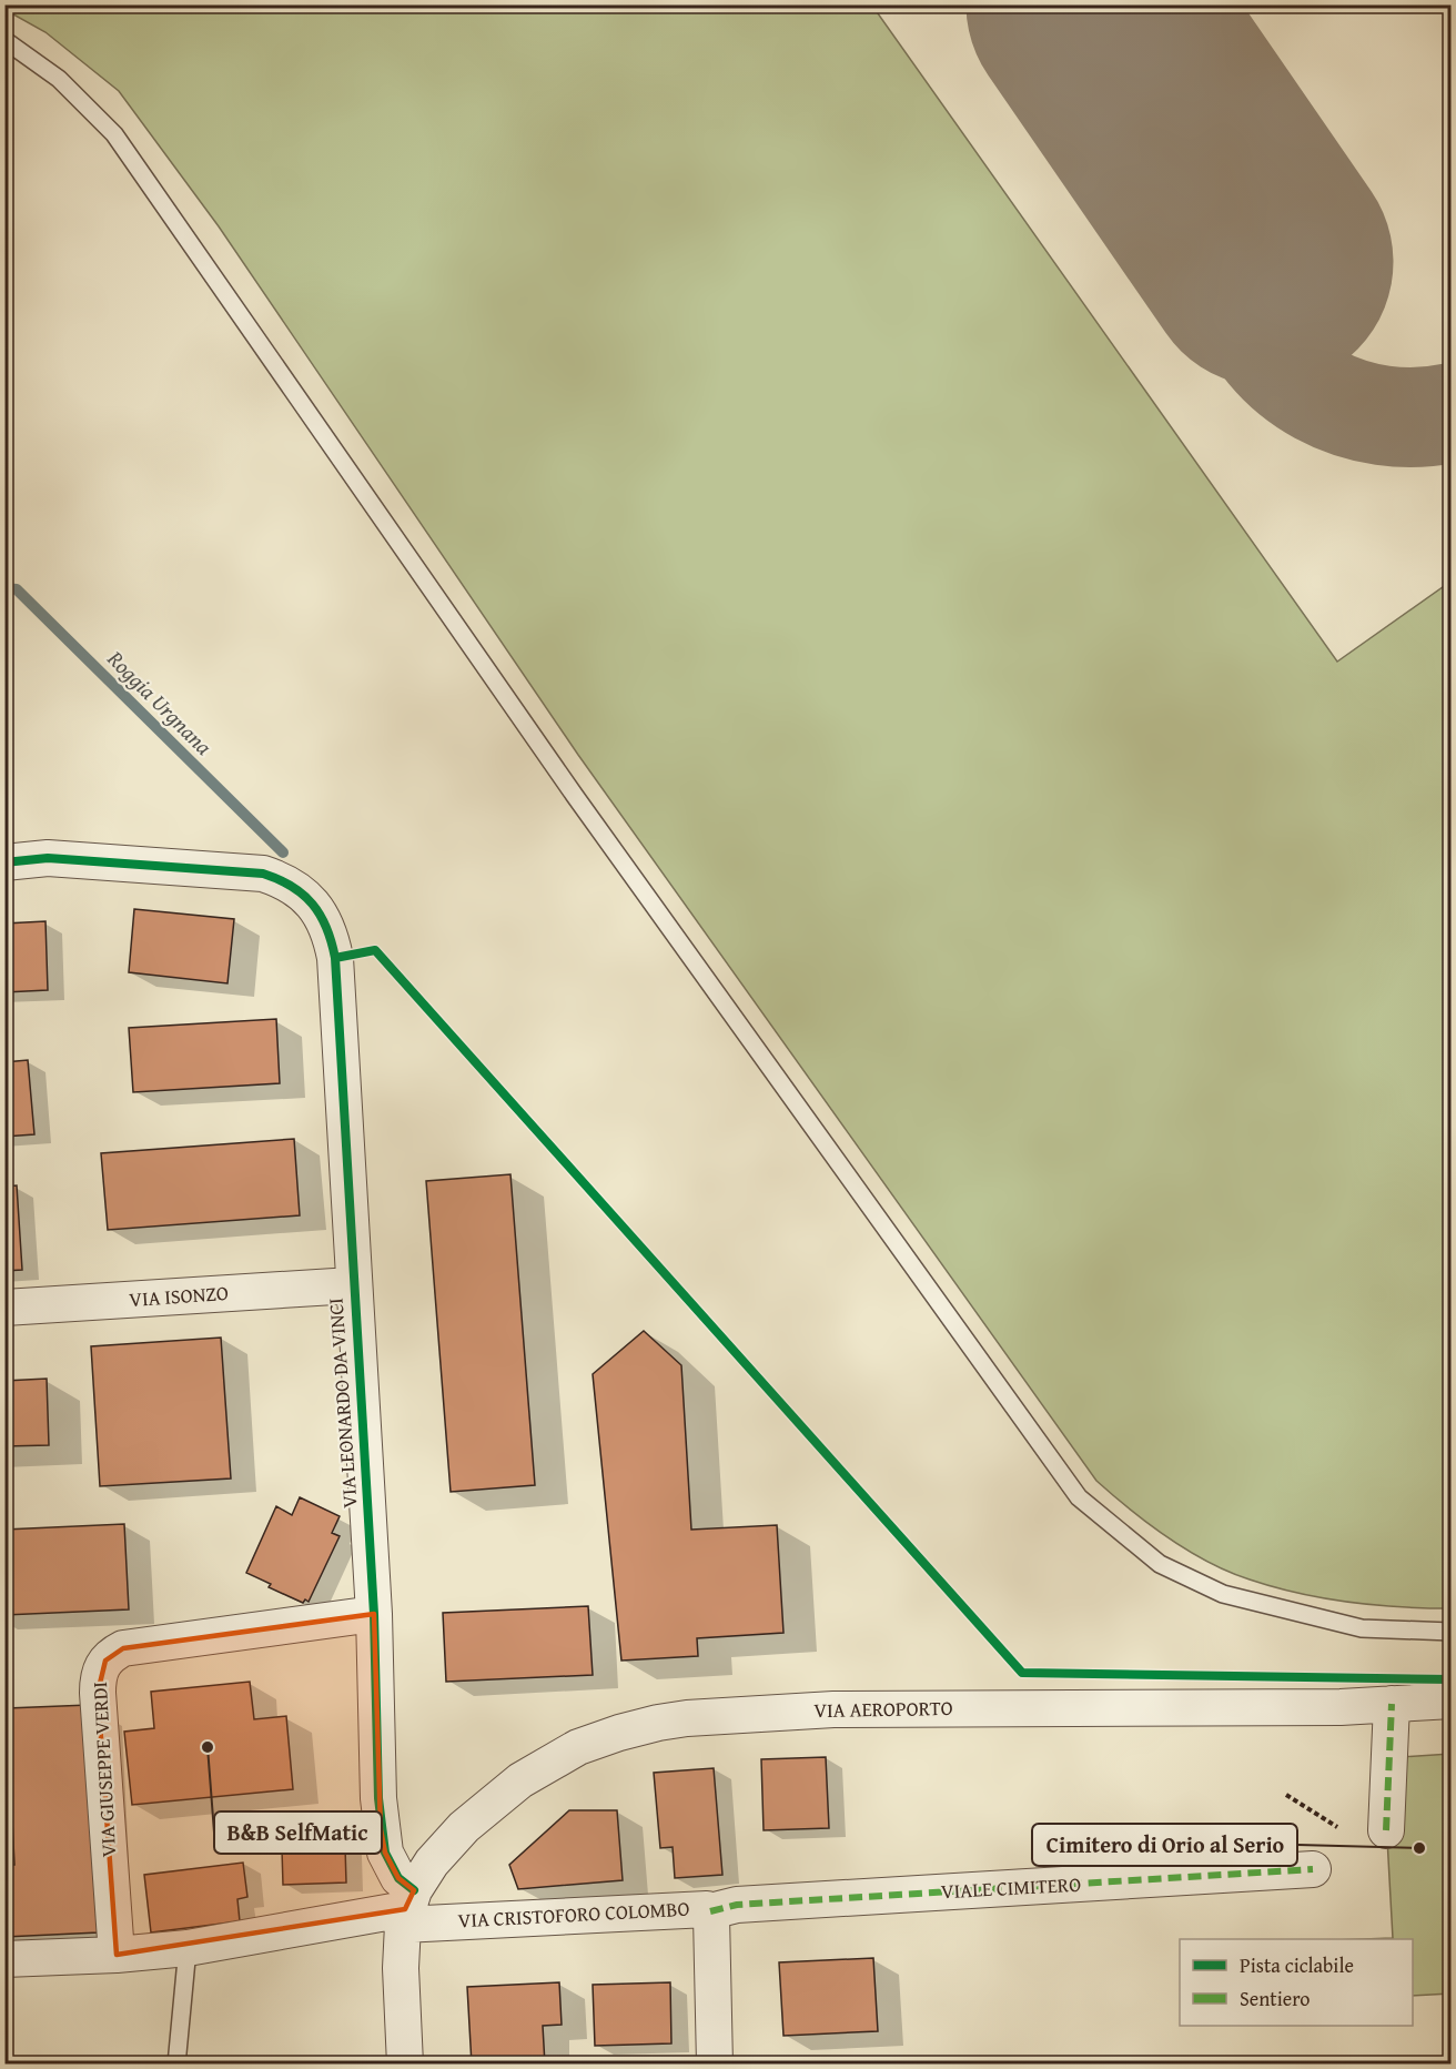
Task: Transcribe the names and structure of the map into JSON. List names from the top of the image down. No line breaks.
{"streets":{"street":["VIA ISONZO","VIA LEONARDO DA VINCI","VIA AEROPORTO","VIA GIUSEPPE VERDI","VIALE CIMITERO","VIA CRISTOFORO COLOMBO"]},"crossings":[["VIA ISONZO","VIA LEONARDO DA VINCI"],["VIA LEONARDO DA VINCI","VIA AEROPORTO"],["VIA LEONARDO DA VINCI","VIA GIUSEPPE VERDI"],["VIA LEONARDO DA VINCI","VIA CRISTOFORO COLOMBO"],["VIA AEROPORTO","VIA CRISTOFORO COLOMBO"],["VIA GIUSEPPE VERDI","VIA CRISTOFORO COLOMBO"],["VIALE CIMITERO","VIA CRISTOFORO COLOMBO"]],"water":["Roggia Urgnana"],"places":["B&B SelfMatic","Cimitero di Orio al Serio"],"legend":["Pista ciclabile","Sentiero"]}
